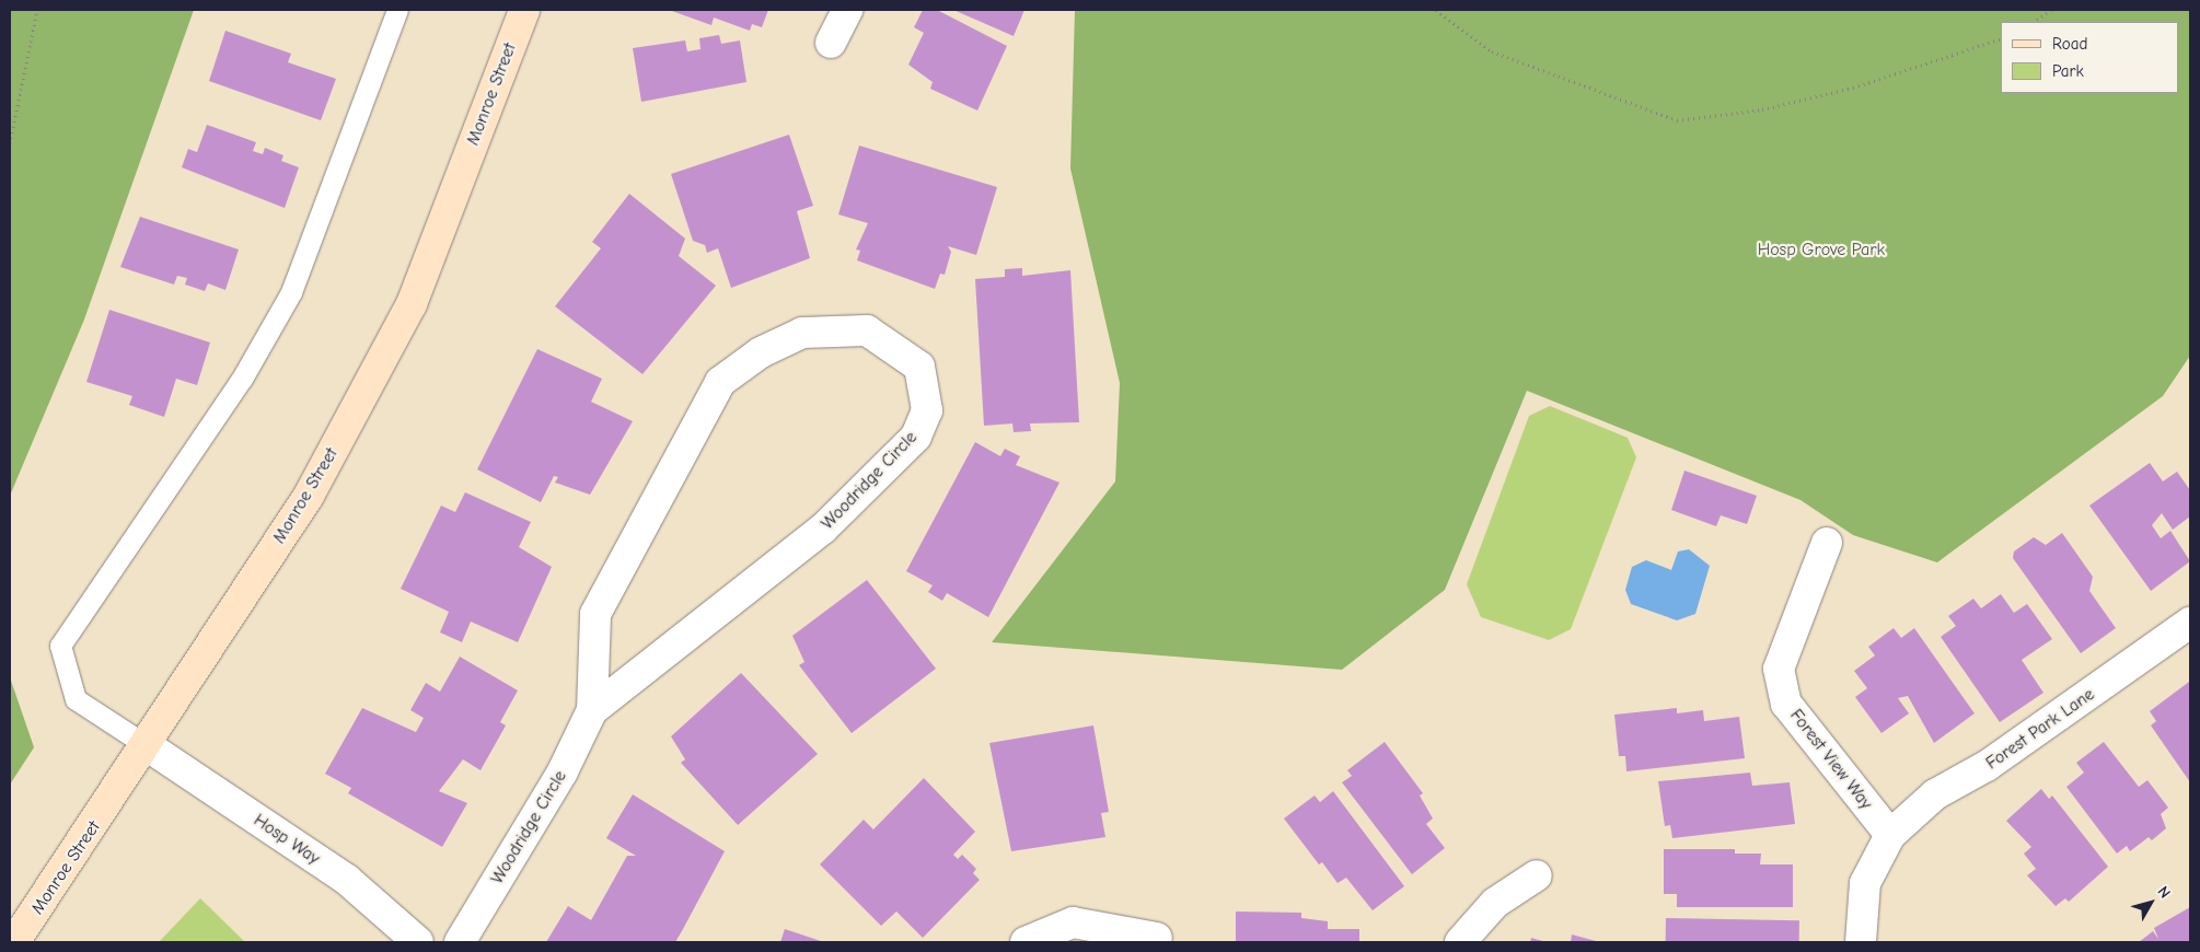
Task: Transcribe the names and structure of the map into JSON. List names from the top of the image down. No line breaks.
{"streets":{"main road":["Monroe Street"],"street":["Woodridge Circle","Forest Park Lane","Forest View Way","Hosp Way"]},"crossings":[["Monroe Street","Hosp Way"],["Forest Park Lane","Forest View Way"]],"parks":["Hosp Grove Park"],"legend":["Road","Park"],"north":"top right"}
